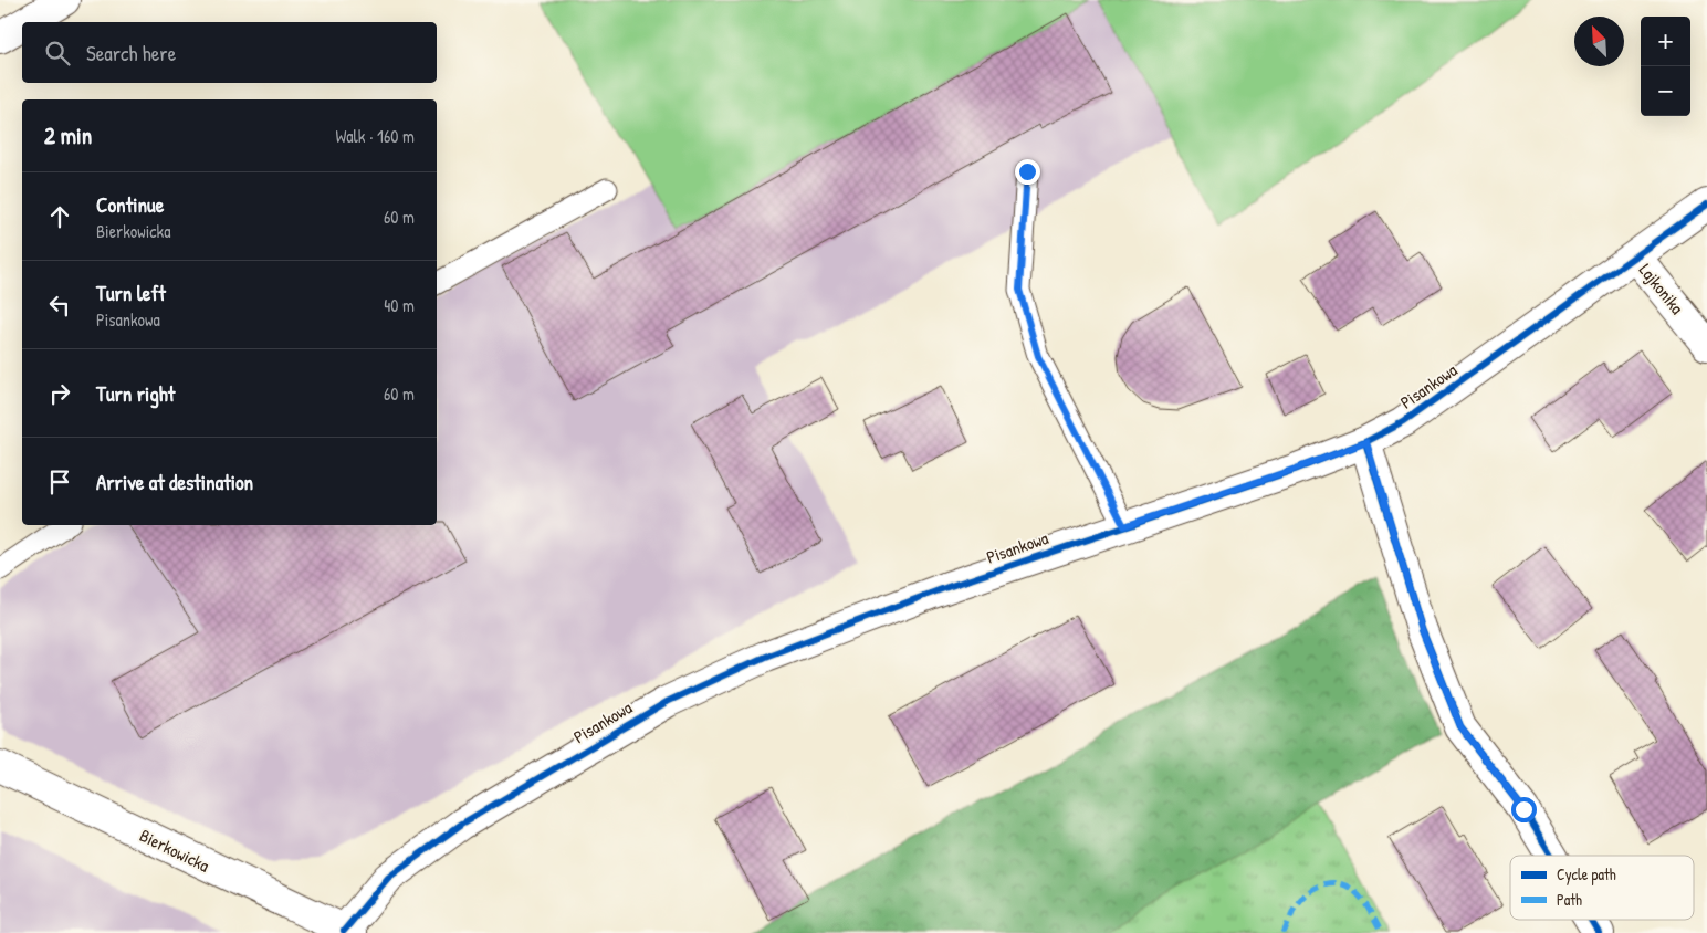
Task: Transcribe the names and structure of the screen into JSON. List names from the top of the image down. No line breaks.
{"streets":{"street":["Lajkonika","Pisankowa","Bierkowicka"]},"crossings":[["Lajkonika","Pisankowa"],["Pisankowa","Bierkowicka"]],"legend":["Cycle path","Path"],"north":"top left","page":{"map_buttons":["+","−"],"search":"Search here","heading":["2 min","Walk · 160 m"],"list":[["Continue","Bierkowicka","60 m"],["Turn left","Pisankowa","40 m"],["Turn right","60 m"],"Arrive at destination"]}}
